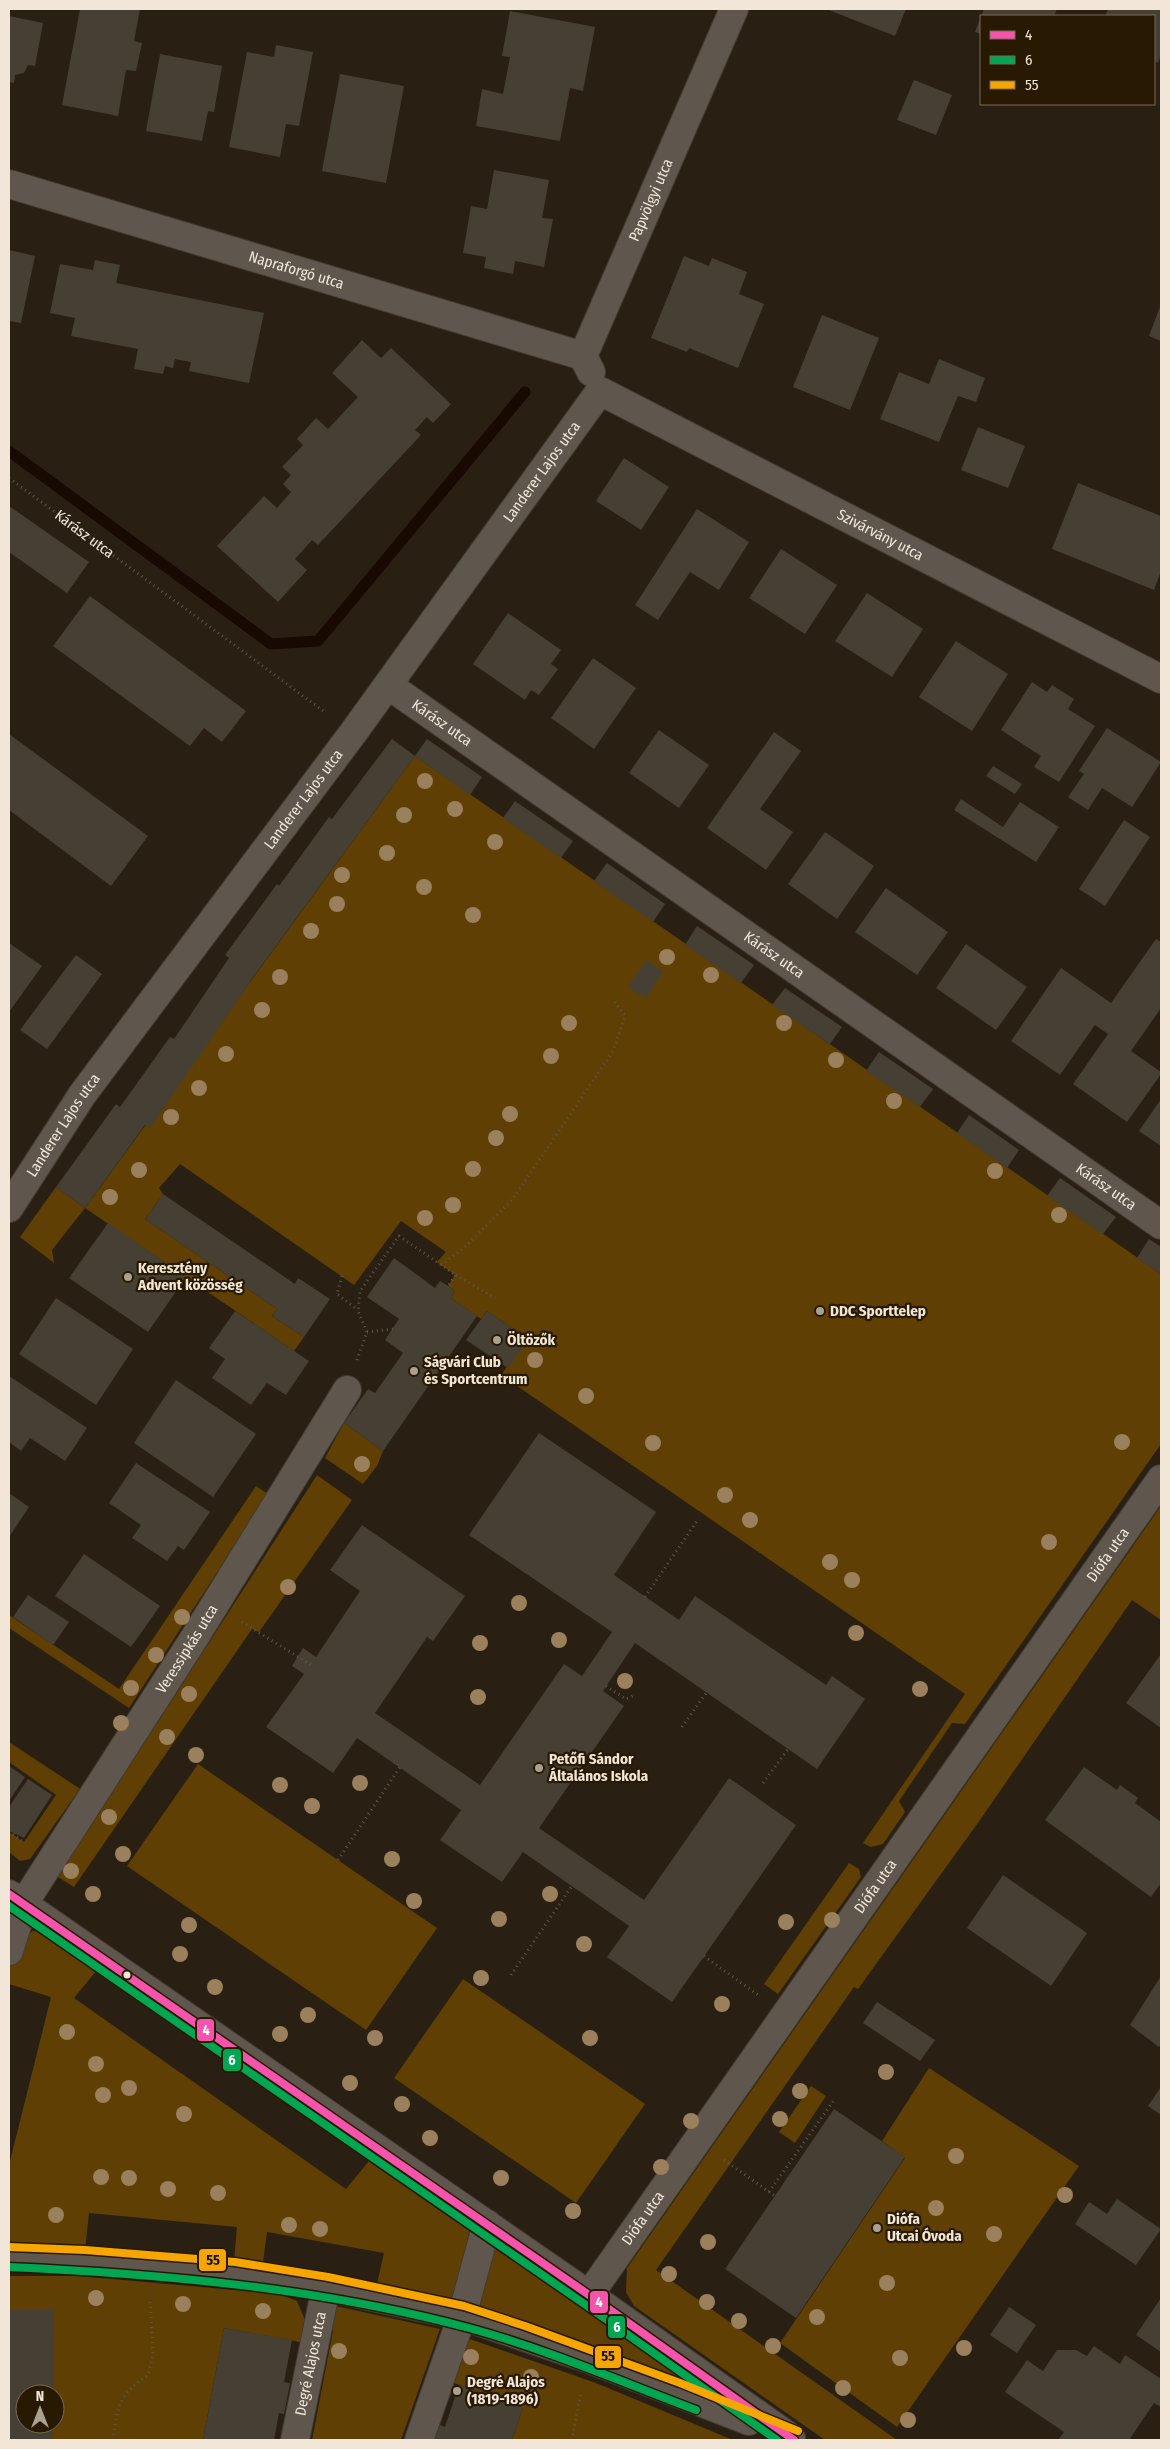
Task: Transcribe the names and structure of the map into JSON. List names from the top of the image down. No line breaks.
{"streets":{"street":["Papvölgyi utca","Napraforgó utca","Landerer Lajos utca","Kárász utca","Szivárvány utca","Diófa utca","Veressipkás utca","Degré Alajos utca"]},"crossings":[["Papvölgyi utca","Napraforgó utca"],["Landerer Lajos utca","Kárász utca"],["Landerer Lajos utca","Szivárvány utca"]],"places":["Keresztény Advent közösség","DDC Sporttelep","Öltözők","Ságvári Club és Sportcentrum","Petőfi Sándor Általános Iskola","Diófa Utcai Óvoda","Degré Alajos (1819-1896)"],"lines":["transit line 4","transit line 6","transit line 55"],"legend":["4","6","55"],"north":"top"}
